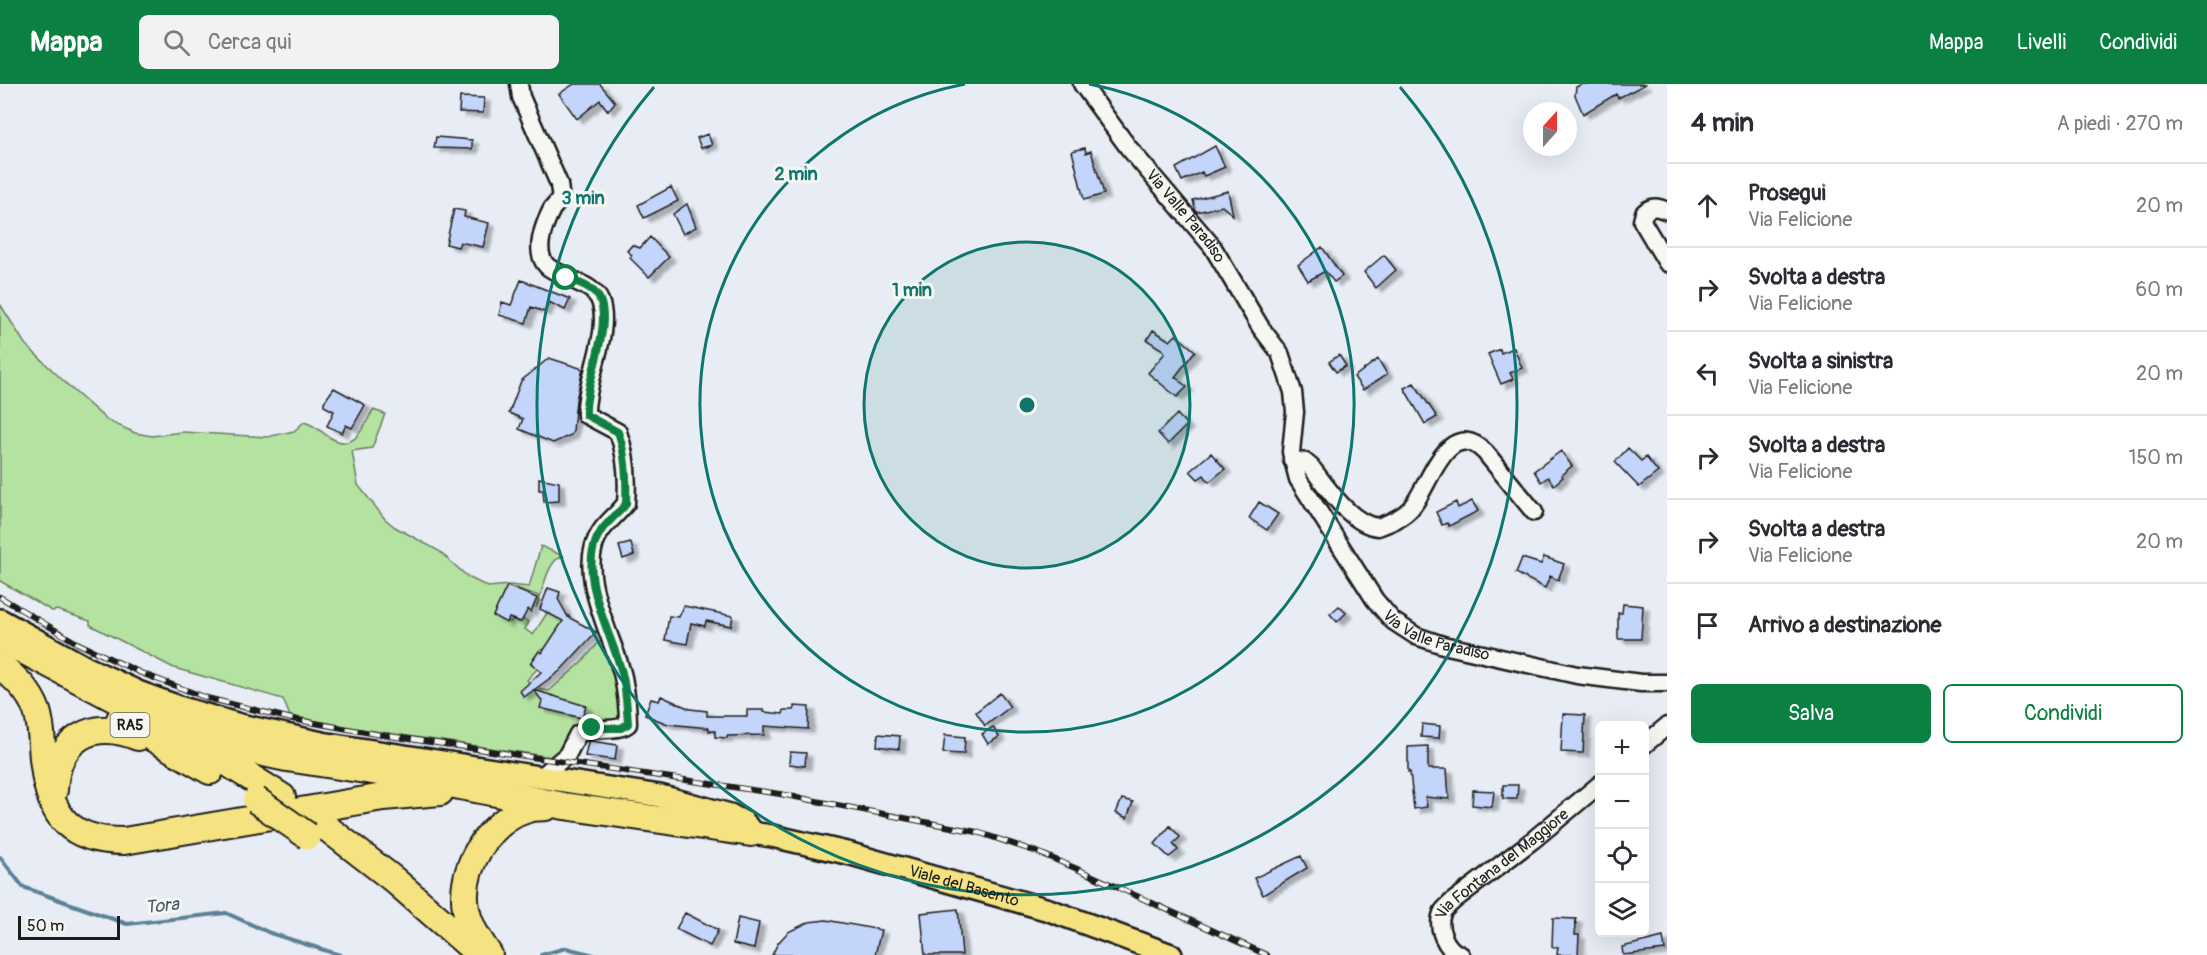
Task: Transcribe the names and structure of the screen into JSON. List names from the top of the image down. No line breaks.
{"streets":{"highway":["RA5"],"main road":["Viale del Basento"],"street":["Via Valle Paradiso","Via Fontana del Maggiore"]},"water":["Tora"],"scale_bar":"50 m","north":"top","page":{"header":"Mappa","search":"Cerca qui","nav":["Mappa","Livelli","Condividi"],"heading":["4 min","A piedi · 270 m"],"list":[["Prosegui","Via Felicione","20 m"],["Svolta a destra","Via Felicione","60 m"],["Svolta a sinistra","Via Felicione","20 m"],["Svolta a destra","Via Felicione","150 m"],["Svolta a destra","Via Felicione","20 m"],"Arrivo a destinazione"],"buttons":["Salva","Condividi"],"map_buttons":["+","−"],"scale":"50 m"},"rings":["2 min","3 min","1 min"]}
